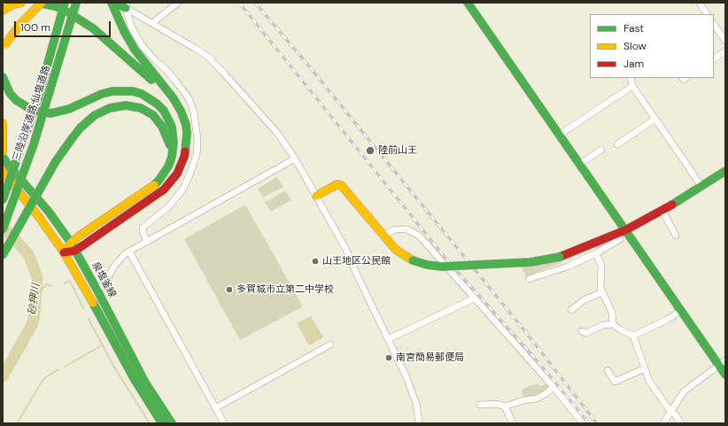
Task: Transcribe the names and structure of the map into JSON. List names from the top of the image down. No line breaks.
{"streets":{"main road":["三陸沿岸道路;仙塩道路","泉塩釜線"]},"water":["砂押川"],"places":["陸前山王","山王地区公民館","多賀城市立第二中学校","南宮簡易郵便局"],"legend":["Fast","Slow","Jam"],"scale_bar":"100 m"}
